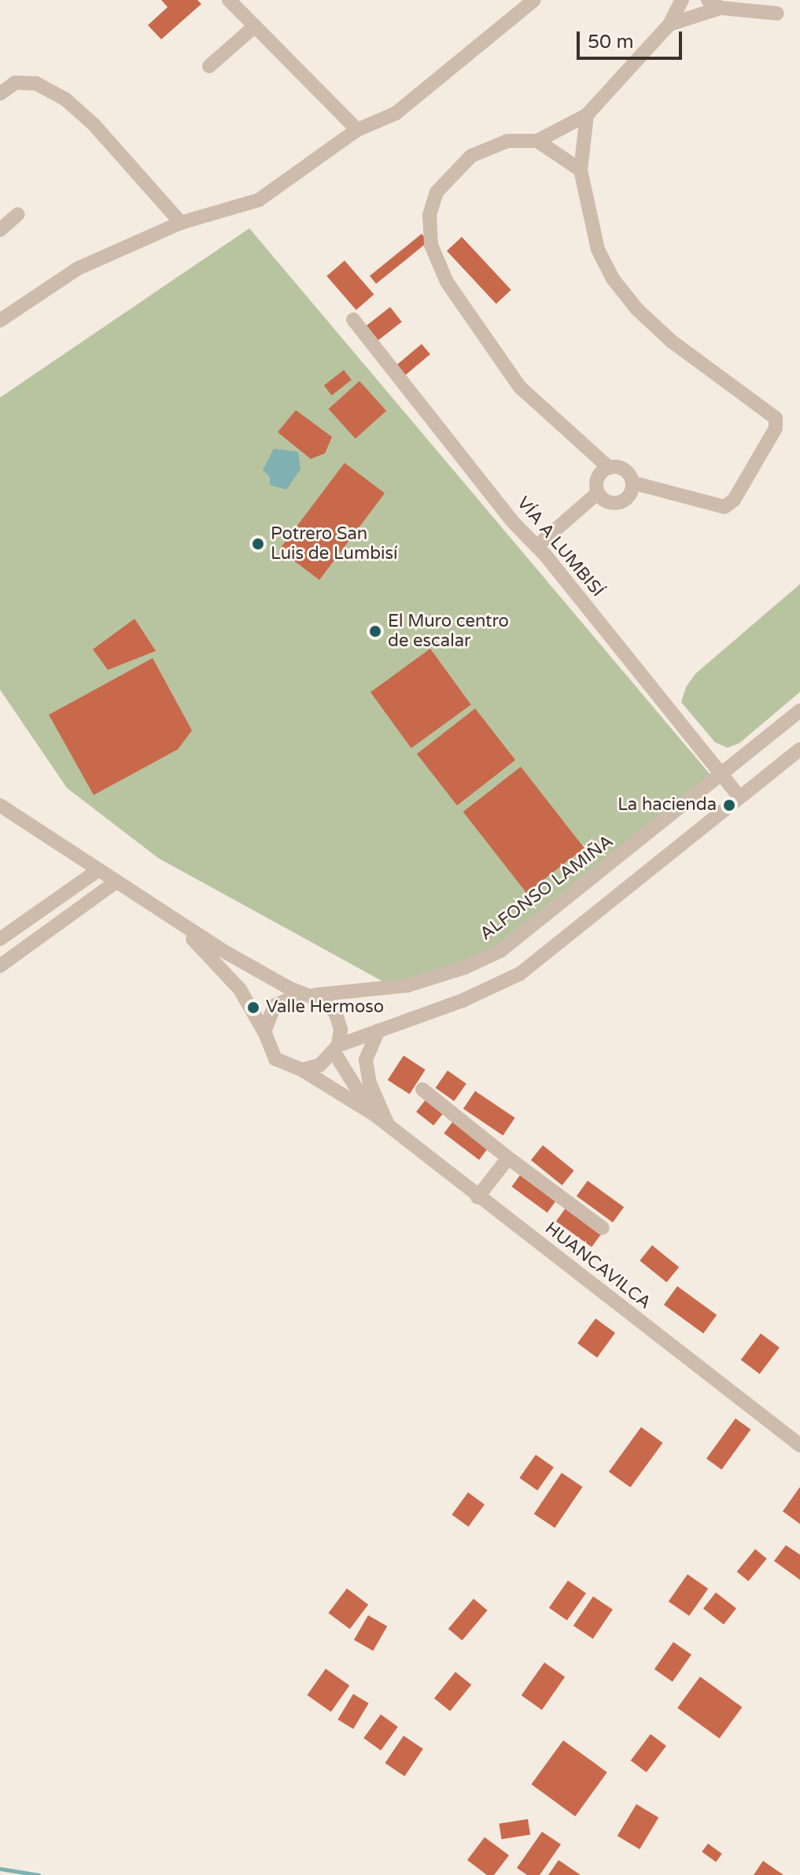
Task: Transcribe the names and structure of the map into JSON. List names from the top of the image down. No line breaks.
{"streets":{"street":["VÍA A LUMBISÍ","ALFONSO LAMIÑA","HUANCAVILCA"]},"crossings":[["VÍA A LUMBISÍ","ALFONSO LAMIÑA"],["ALFONSO LAMIÑA","HUANCAVILCA"]],"places":["Potrero San Luis de Lumbisí","El Muro centro de escalar","La hacienda","Valle Hermoso"],"scale_bar":"50 m"}
